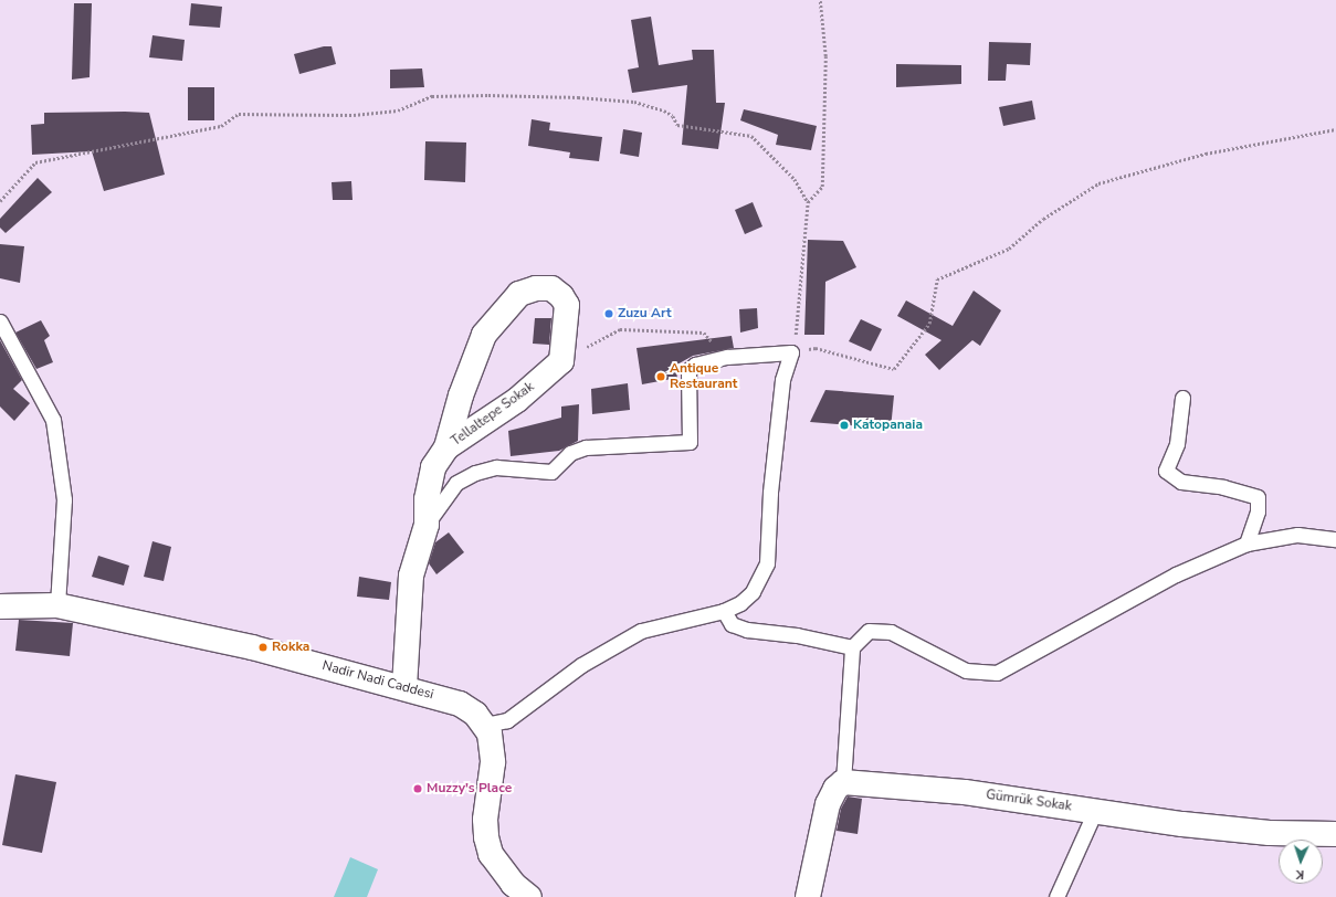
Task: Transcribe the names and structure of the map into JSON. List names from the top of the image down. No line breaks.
{"streets":{"street":["Tellaltepe Sokak","Nadir Nadi Caddesi","Gümrük Sokak"]},"crossings":[["Tellaltepe Sokak","Nadir Nadi Caddesi"]],"places":["Zuzu Art","Antique Restaurant","Katopanaia","Rokka","Muzzy's Place"],"north":"bottom"}
